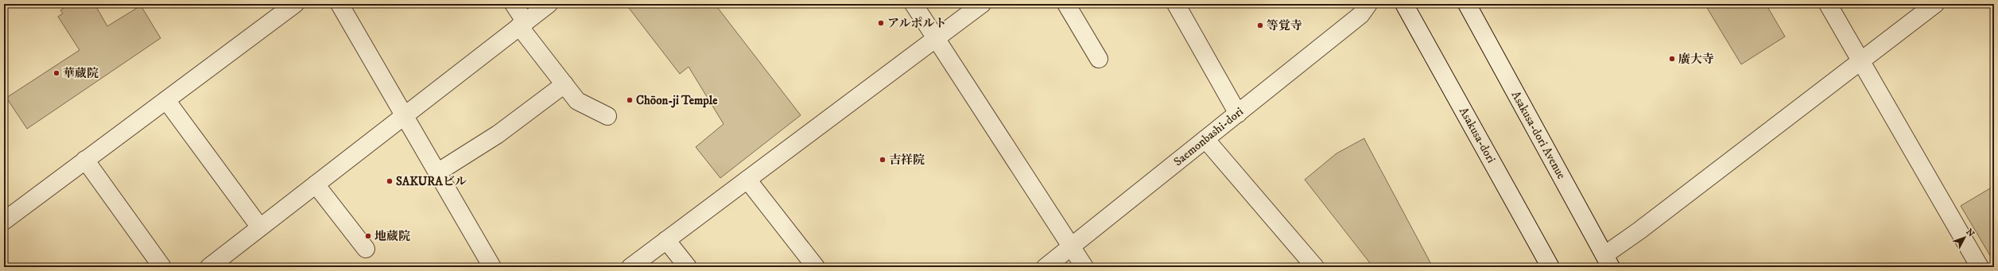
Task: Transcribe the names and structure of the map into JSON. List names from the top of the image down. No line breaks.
{"streets":{"street":["Asakusa-dori","Asakusa-dori Avenue","Saemonbashi-dori"]},"places":["アルポルト","等覚寺","廣大寺","華蔵院","Chōon-ji Temple","吉祥院","SAKURAビル","地蔵院"],"north":"top right"}
